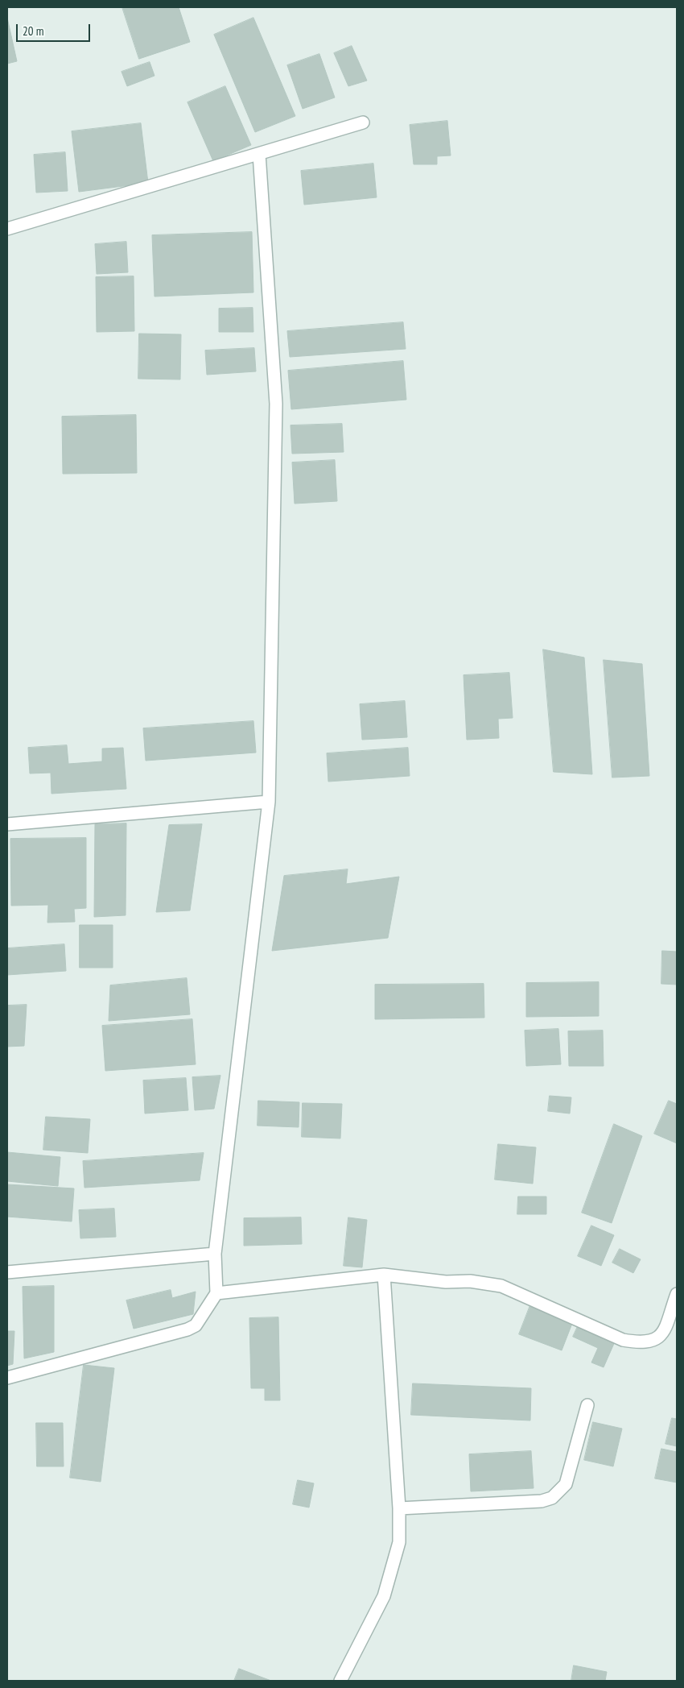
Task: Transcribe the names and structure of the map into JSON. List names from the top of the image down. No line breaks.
{"scale_bar":"20 m"}
